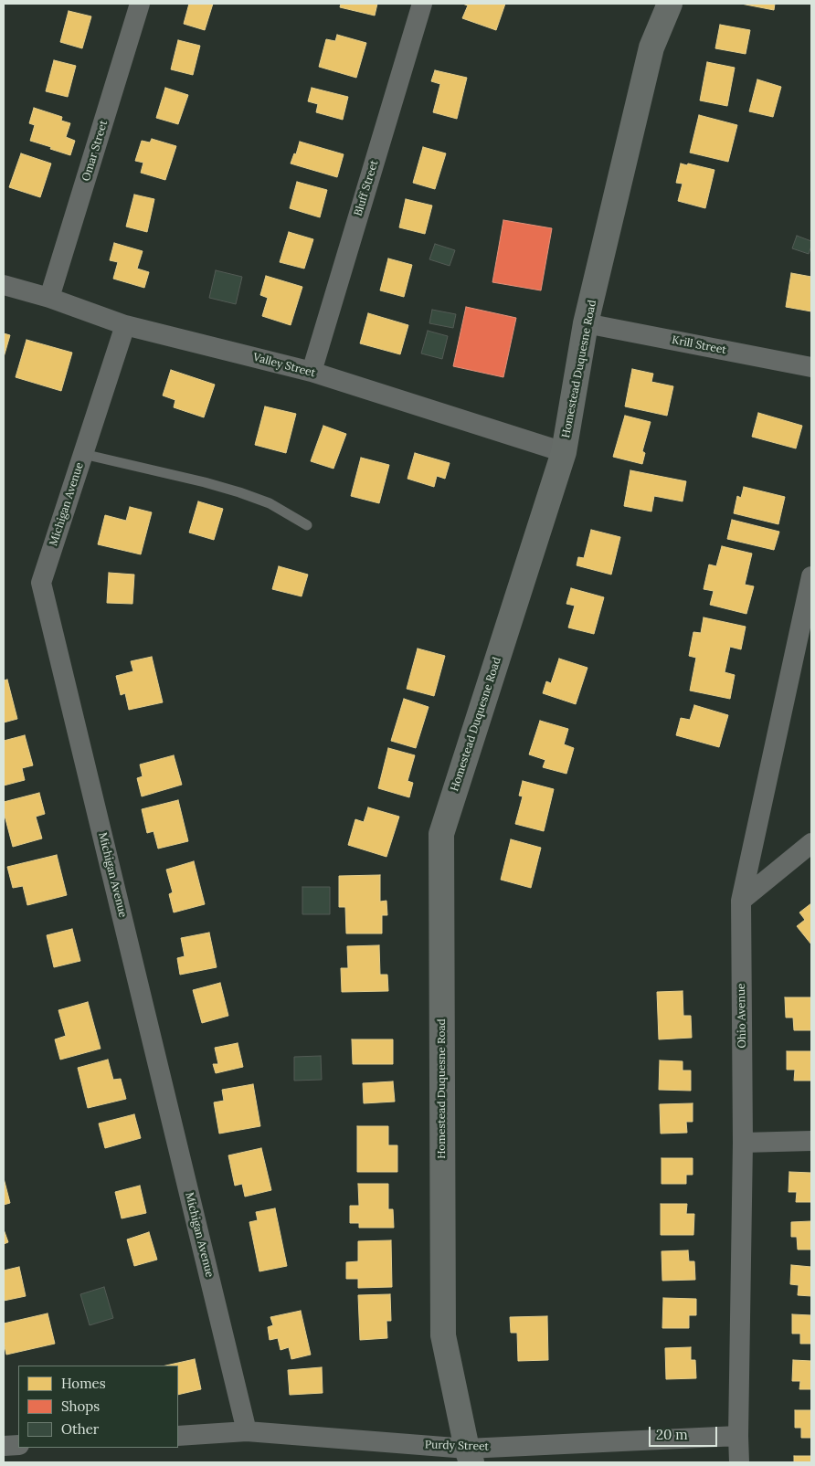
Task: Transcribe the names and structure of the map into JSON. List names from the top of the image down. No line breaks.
{"streets":{"street":["Omar Street","Bluff Street","Krill Street","Valley Street","Homestead Duquesne Road","Michigan Avenue","Ohio Avenue","Purdy Street"]},"crossings":[["Omar Street","Valley Street"],["Bluff Street","Valley Street"],["Krill Street","Homestead Duquesne Road"],["Valley Street","Homestead Duquesne Road"],["Valley Street","Michigan Avenue"],["Homestead Duquesne Road","Purdy Street"],["Michigan Avenue","Purdy Street"],["Ohio Avenue","Purdy Street"]],"legend":["Homes","Shops","Other"],"scale_bar":"20 m"}
